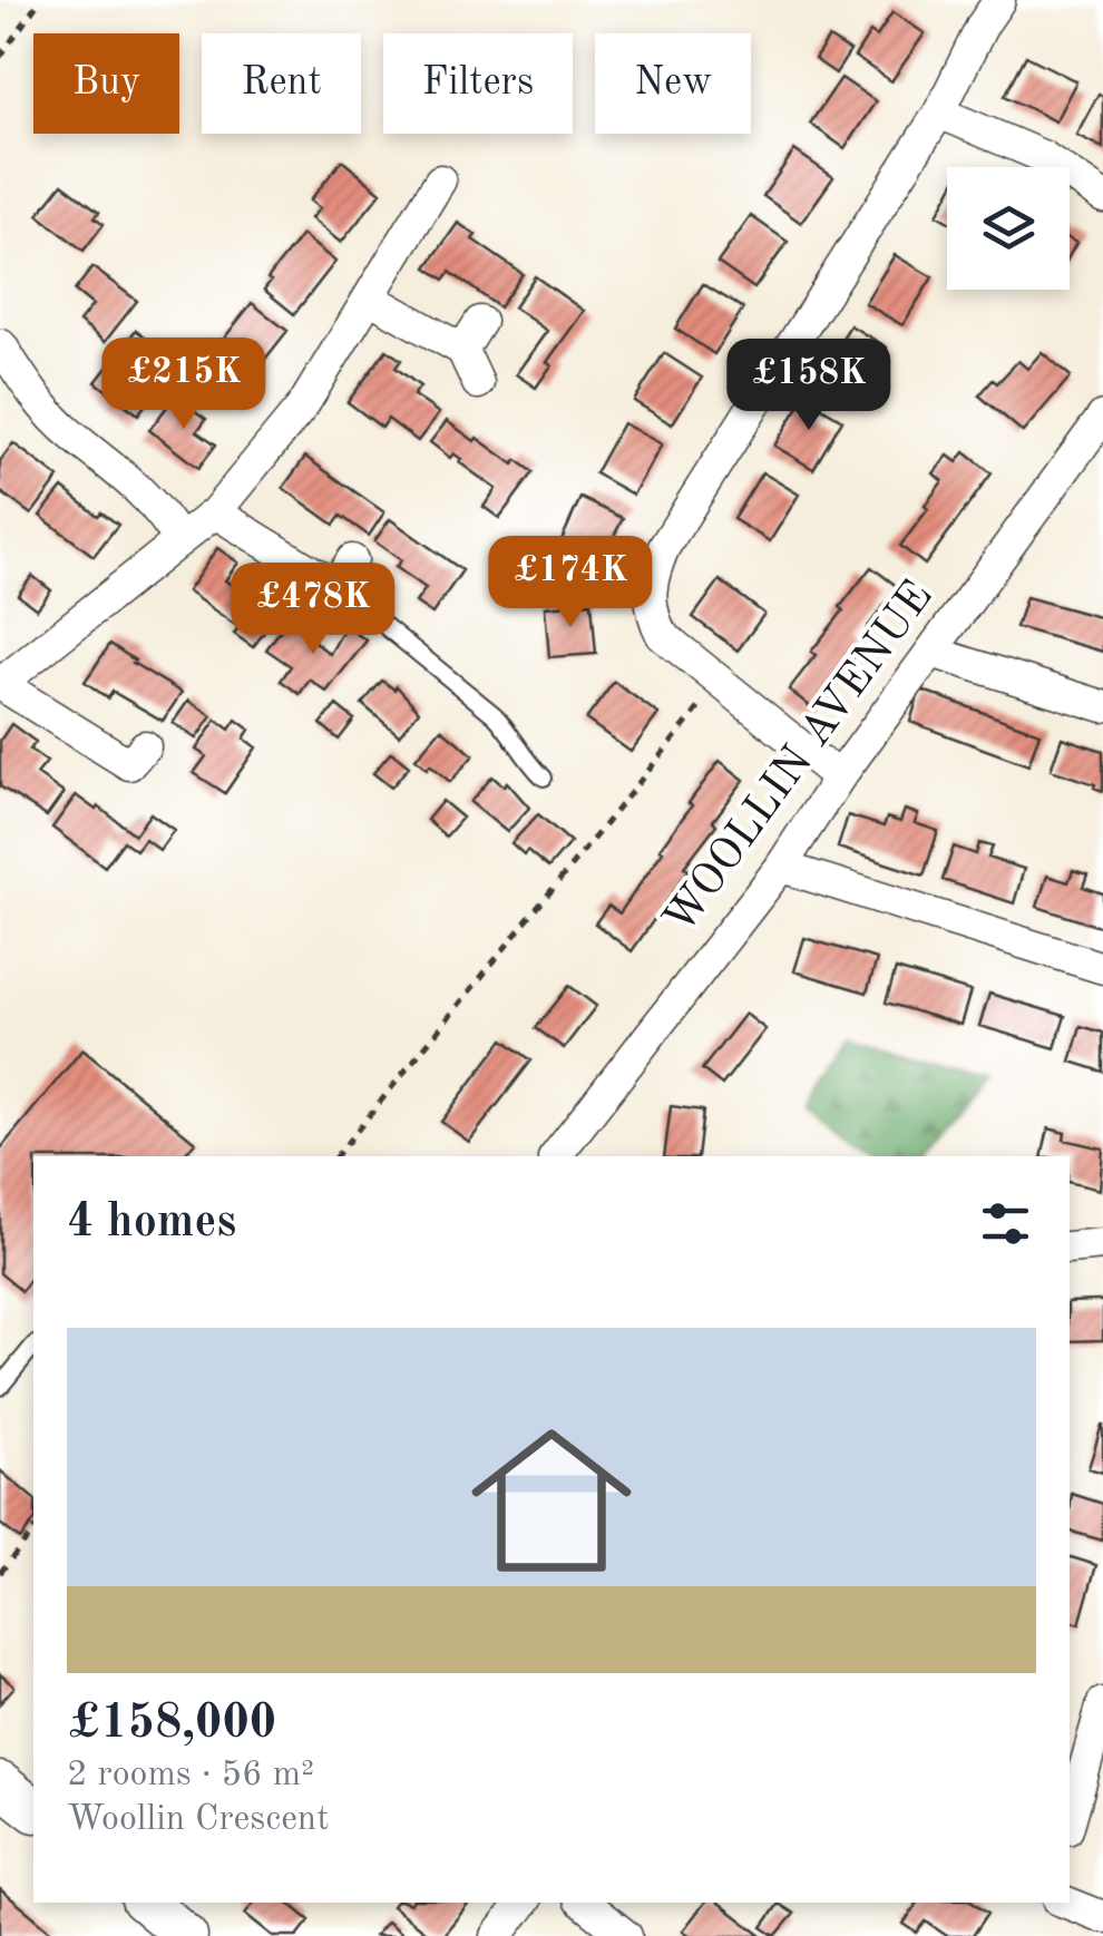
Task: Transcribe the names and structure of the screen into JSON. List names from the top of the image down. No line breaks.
{"streets":{"street":["WOOLLIN AVENUE"]},"page":{"chip":["Buy","Rent","Filters","New"],"price":["£215K","£158K","£174K","£478K"],"heading":"4 homes","list":[{"name":"£158,000","note":"2 rooms · 56 m² · Woollin Crescent"}]}}
